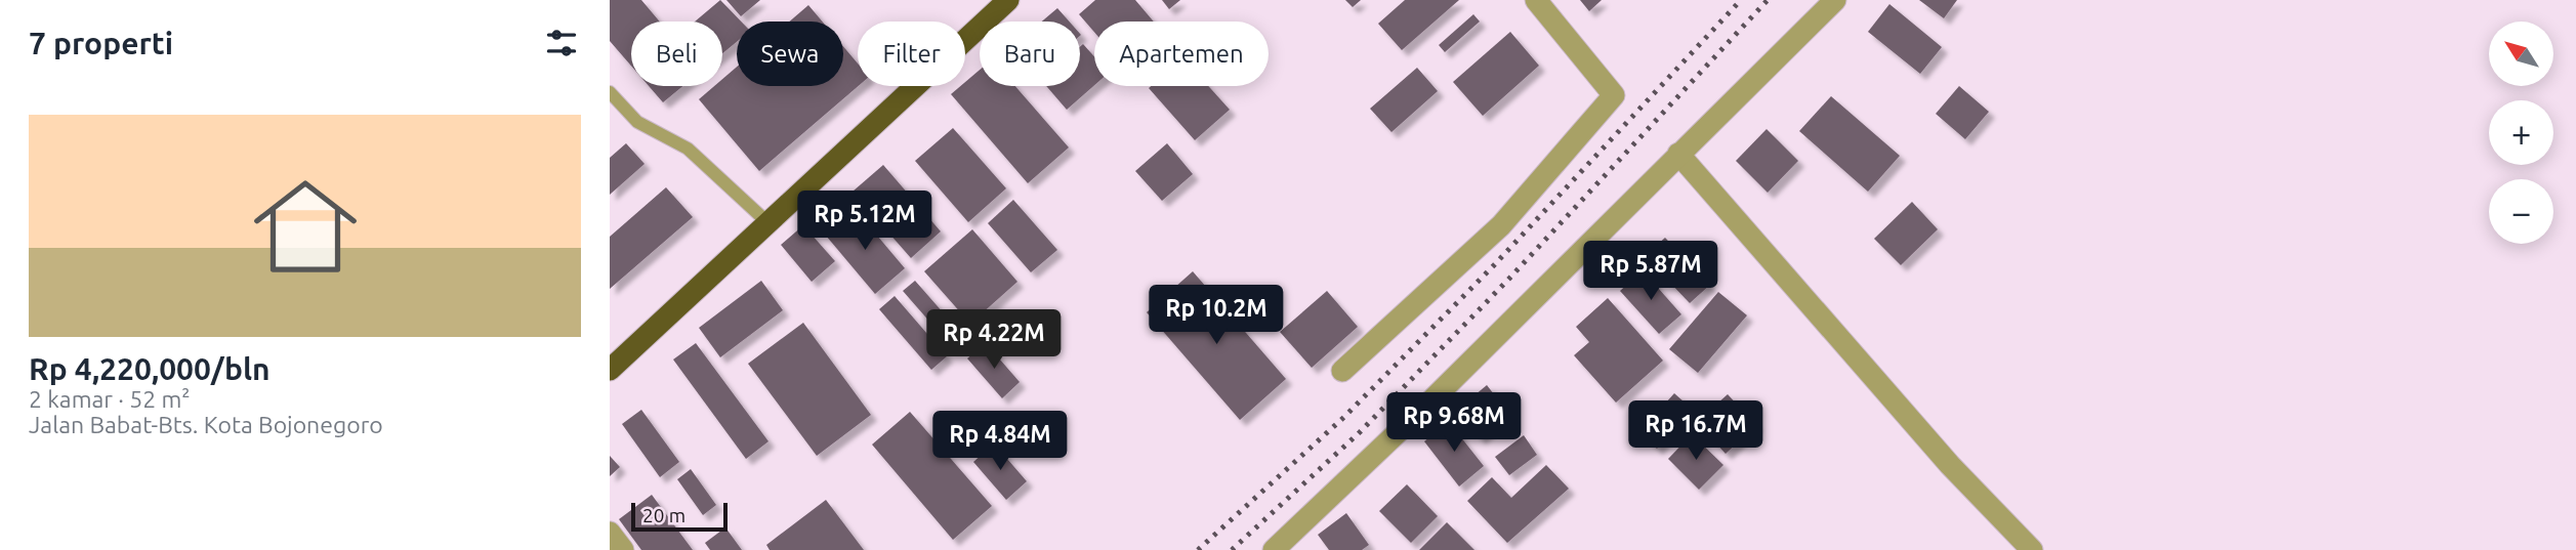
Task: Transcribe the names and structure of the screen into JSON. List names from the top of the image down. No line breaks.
{"scale_bar":"20 m","north":"top left","page":{"heading":"7 properti","map_buttons":["+","−"],"chip":["Beli","Sewa","Filter","Baru","Apartemen"],"list":[{"name":"Rp 4,220,000/bln","note":"2 kamar · 52 m² · Jalan Babat-Bts. Kota Bojonegoro"}],"price":["Rp 5.12M","Rp 5.87M","Rp 10.2M","Rp 4.22M","Rp 9.68M","Rp 16.7M","Rp 4.84M"],"scale":"20 m"}}
